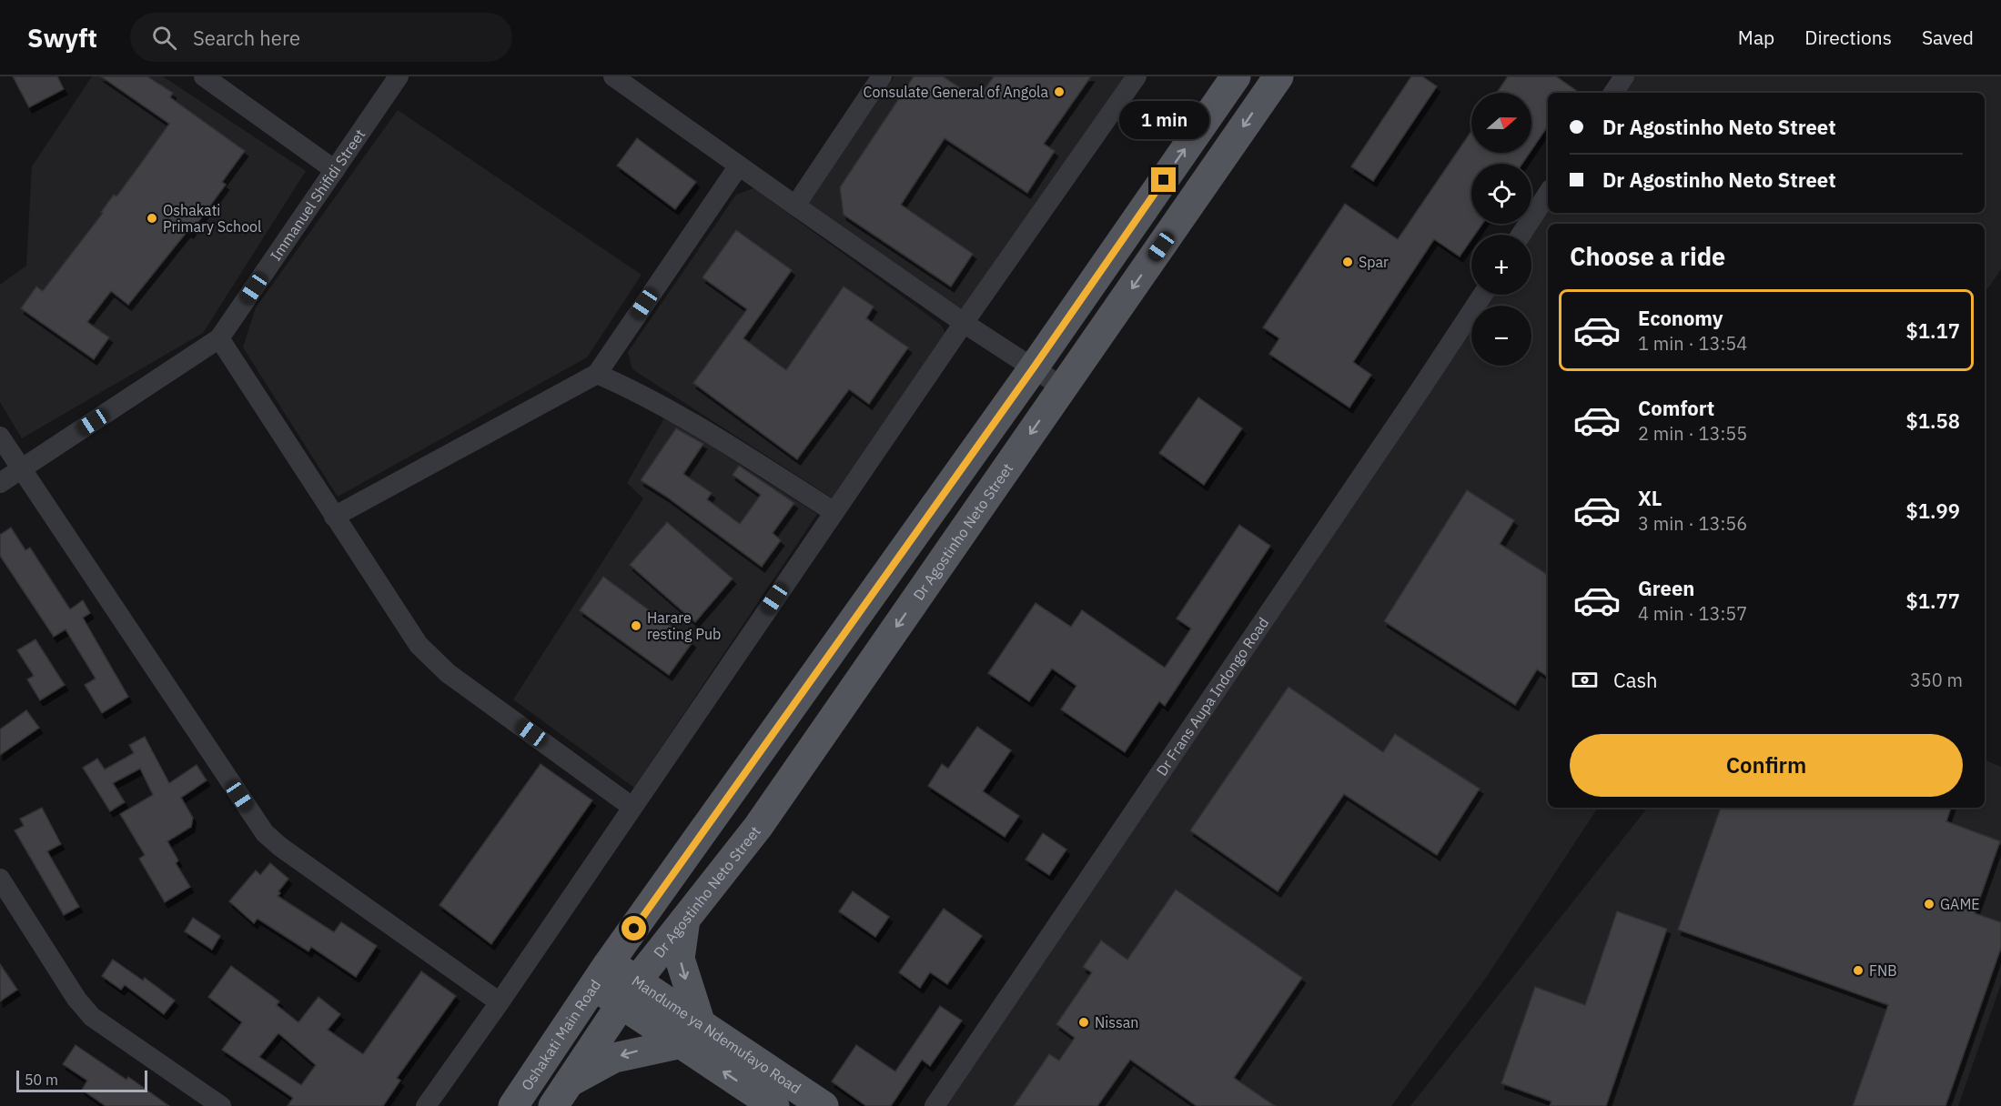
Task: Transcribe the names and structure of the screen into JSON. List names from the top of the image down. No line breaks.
{"streets":{"main road":["Dr Agostinho Neto Street","Mandume ya Ndemufayo Road","Oshakati Main Road"],"street":["Immanuel Shifidi Street","Dr Frans Aupa Indongo Road"]},"crossings":[["Dr Agostinho Neto Street","Mandume ya Ndemufayo Road"],["Mandume ya Ndemufayo Road","Oshakati Main Road"]],"places":["Consulate General of Angola","Oshakati Primary School","Spar","Harare resting Pub","GAME","FNB","Nissan"],"scale_bar":"50 m","north":"right","page":{"header":"Swyft","search":"Search here","nav":["Map","Directions","Saved"],"map_buttons":["+","−"],"banner":["Dr Agostinho Neto Street","Dr Agostinho Neto Street"],"bubble":"1 min","heading":"Choose a ride","list":[{"name":"Economy","note":"1 min · 13:54","value":"$1.17"},{"name":"Comfort","note":"2 min · 13:55","value":"$1.58"},{"name":"XL","note":"3 min · 13:56","value":"$1.99"},{"name":"Green","note":"4 min · 13:57","value":"$1.77"}],"pay":["Cash","350 m"],"buttons":"Confirm","scale":"50 m"}}
